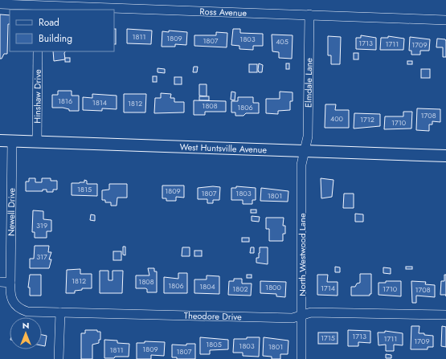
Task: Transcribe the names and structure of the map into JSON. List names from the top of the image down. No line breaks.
{"streets":{"main road":["West Huntsville Avenue"],"street":["Ross Avenue","Elmdale Lane","Hinshaw Drive","Newell Drive","North Westwood Lane","Theodore Drive"]},"crossings":[["Ross Avenue","Elmdale Lane"],["Elmdale Lane","West Huntsville Avenue"],["Elmdale Lane","North Westwood Lane"],["Hinshaw Drive","West Huntsville Avenue"],["West Huntsville Avenue","Newell Drive"],["West Huntsville Avenue","North Westwood Lane"],["Newell Drive","Theodore Drive"],["North Westwood Lane","Theodore Drive"]],"house_numbers":["1811","1809","1803","1807","405","1713","1711","1709","1816","1814","1812","1808","1806","1708","400","1712","1710","1815","1809","1807","1803","1801","319","317","1812","1808","1806","1804","1800","1714","1802","1710","1708","1713","1715","1711","1709","1805","1803","1801","1809","1811","1807"],"legend":["Road","Building"],"north":"top"}
